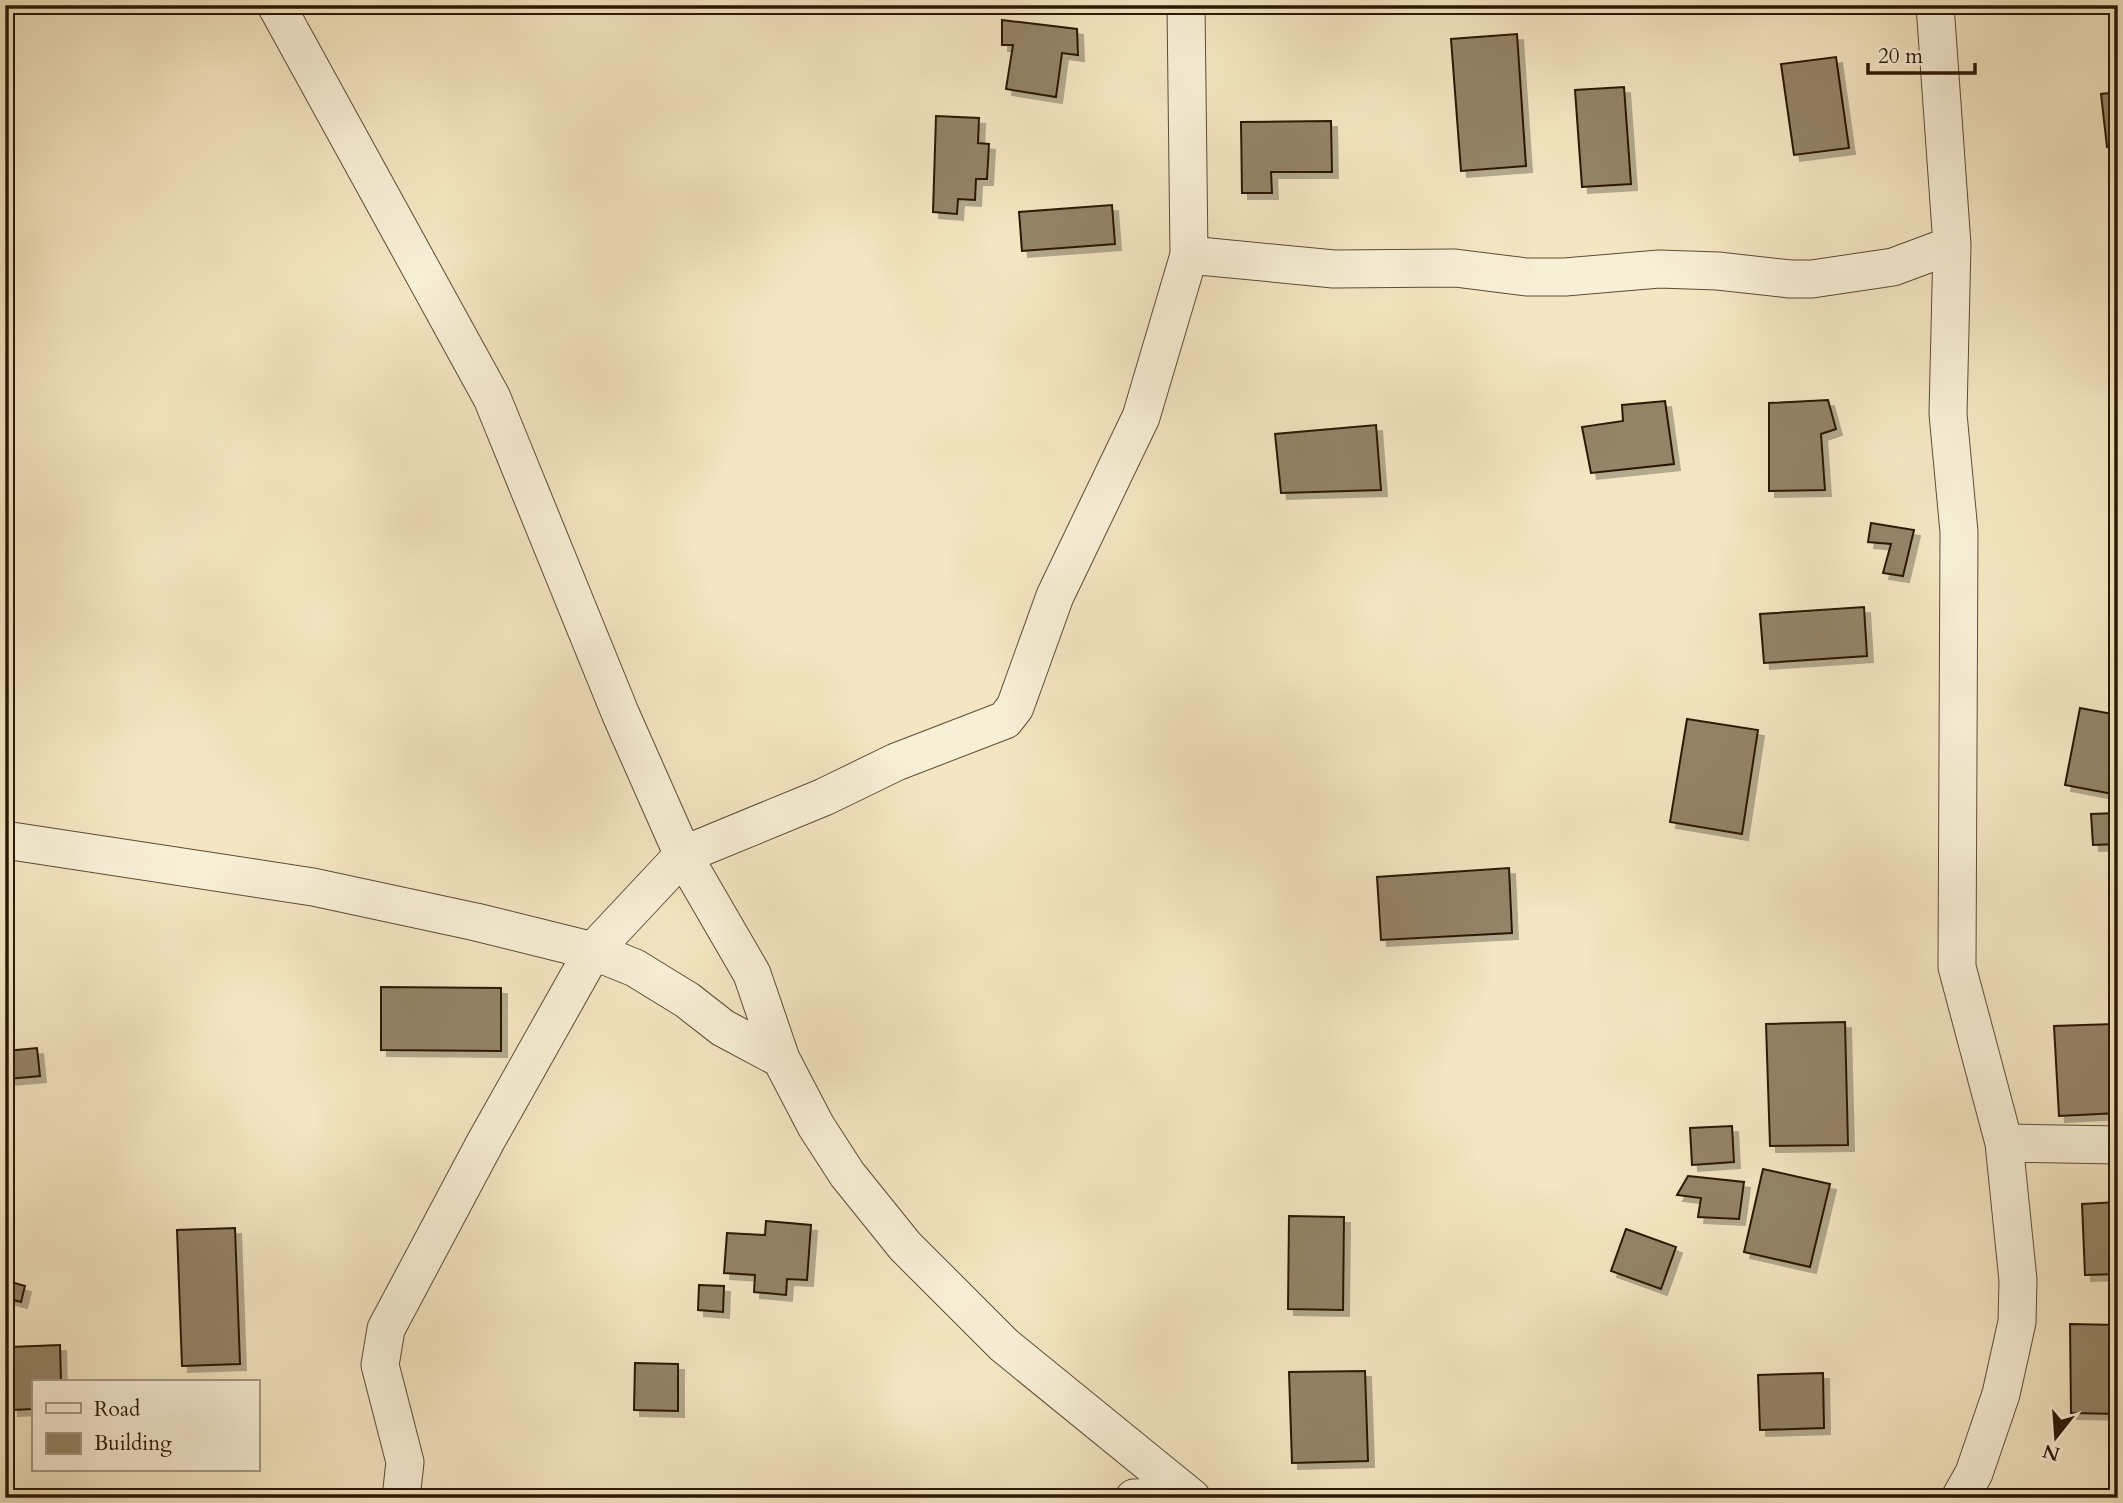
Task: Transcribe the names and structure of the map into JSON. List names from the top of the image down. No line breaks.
{"legend":["Road","Building"],"scale_bar":"20 m","north":"bottom"}
